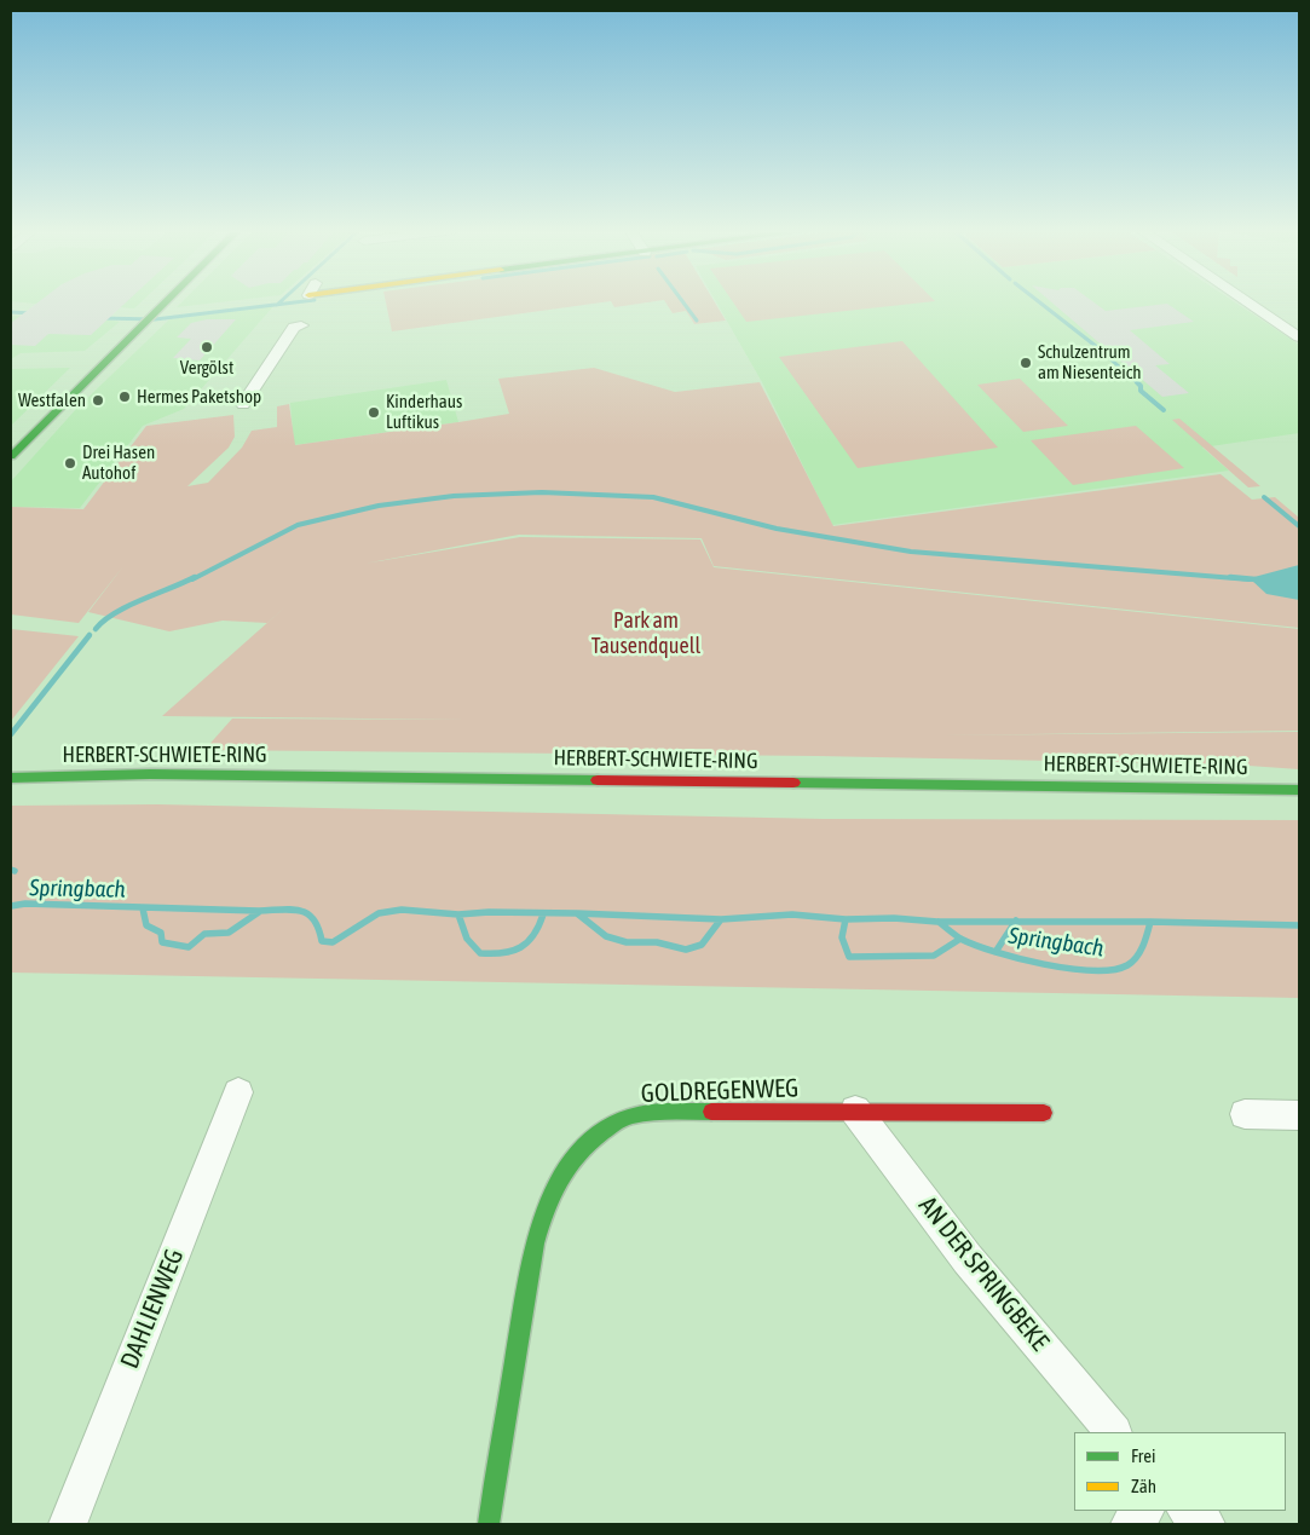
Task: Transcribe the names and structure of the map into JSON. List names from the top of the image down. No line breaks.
{"streets":{"main road":["HERBERT-SCHWIETE-RING","GOLDREGENWEG"],"street":["AN DER SPRINGBEKE","DAHLIENWEG"]},"crossings":[["GOLDREGENWEG","AN DER SPRINGBEKE"]],"water":["Springbach"],"parks":["Park am Tausendquell"],"places":["Vergölst","Schulzentrum am Niesenteich","Hermes Paketshop","Westfalen","Kinderhaus Luftikus","Drei Hasen Autohof"],"legend":["Frei","Zäh"]}
